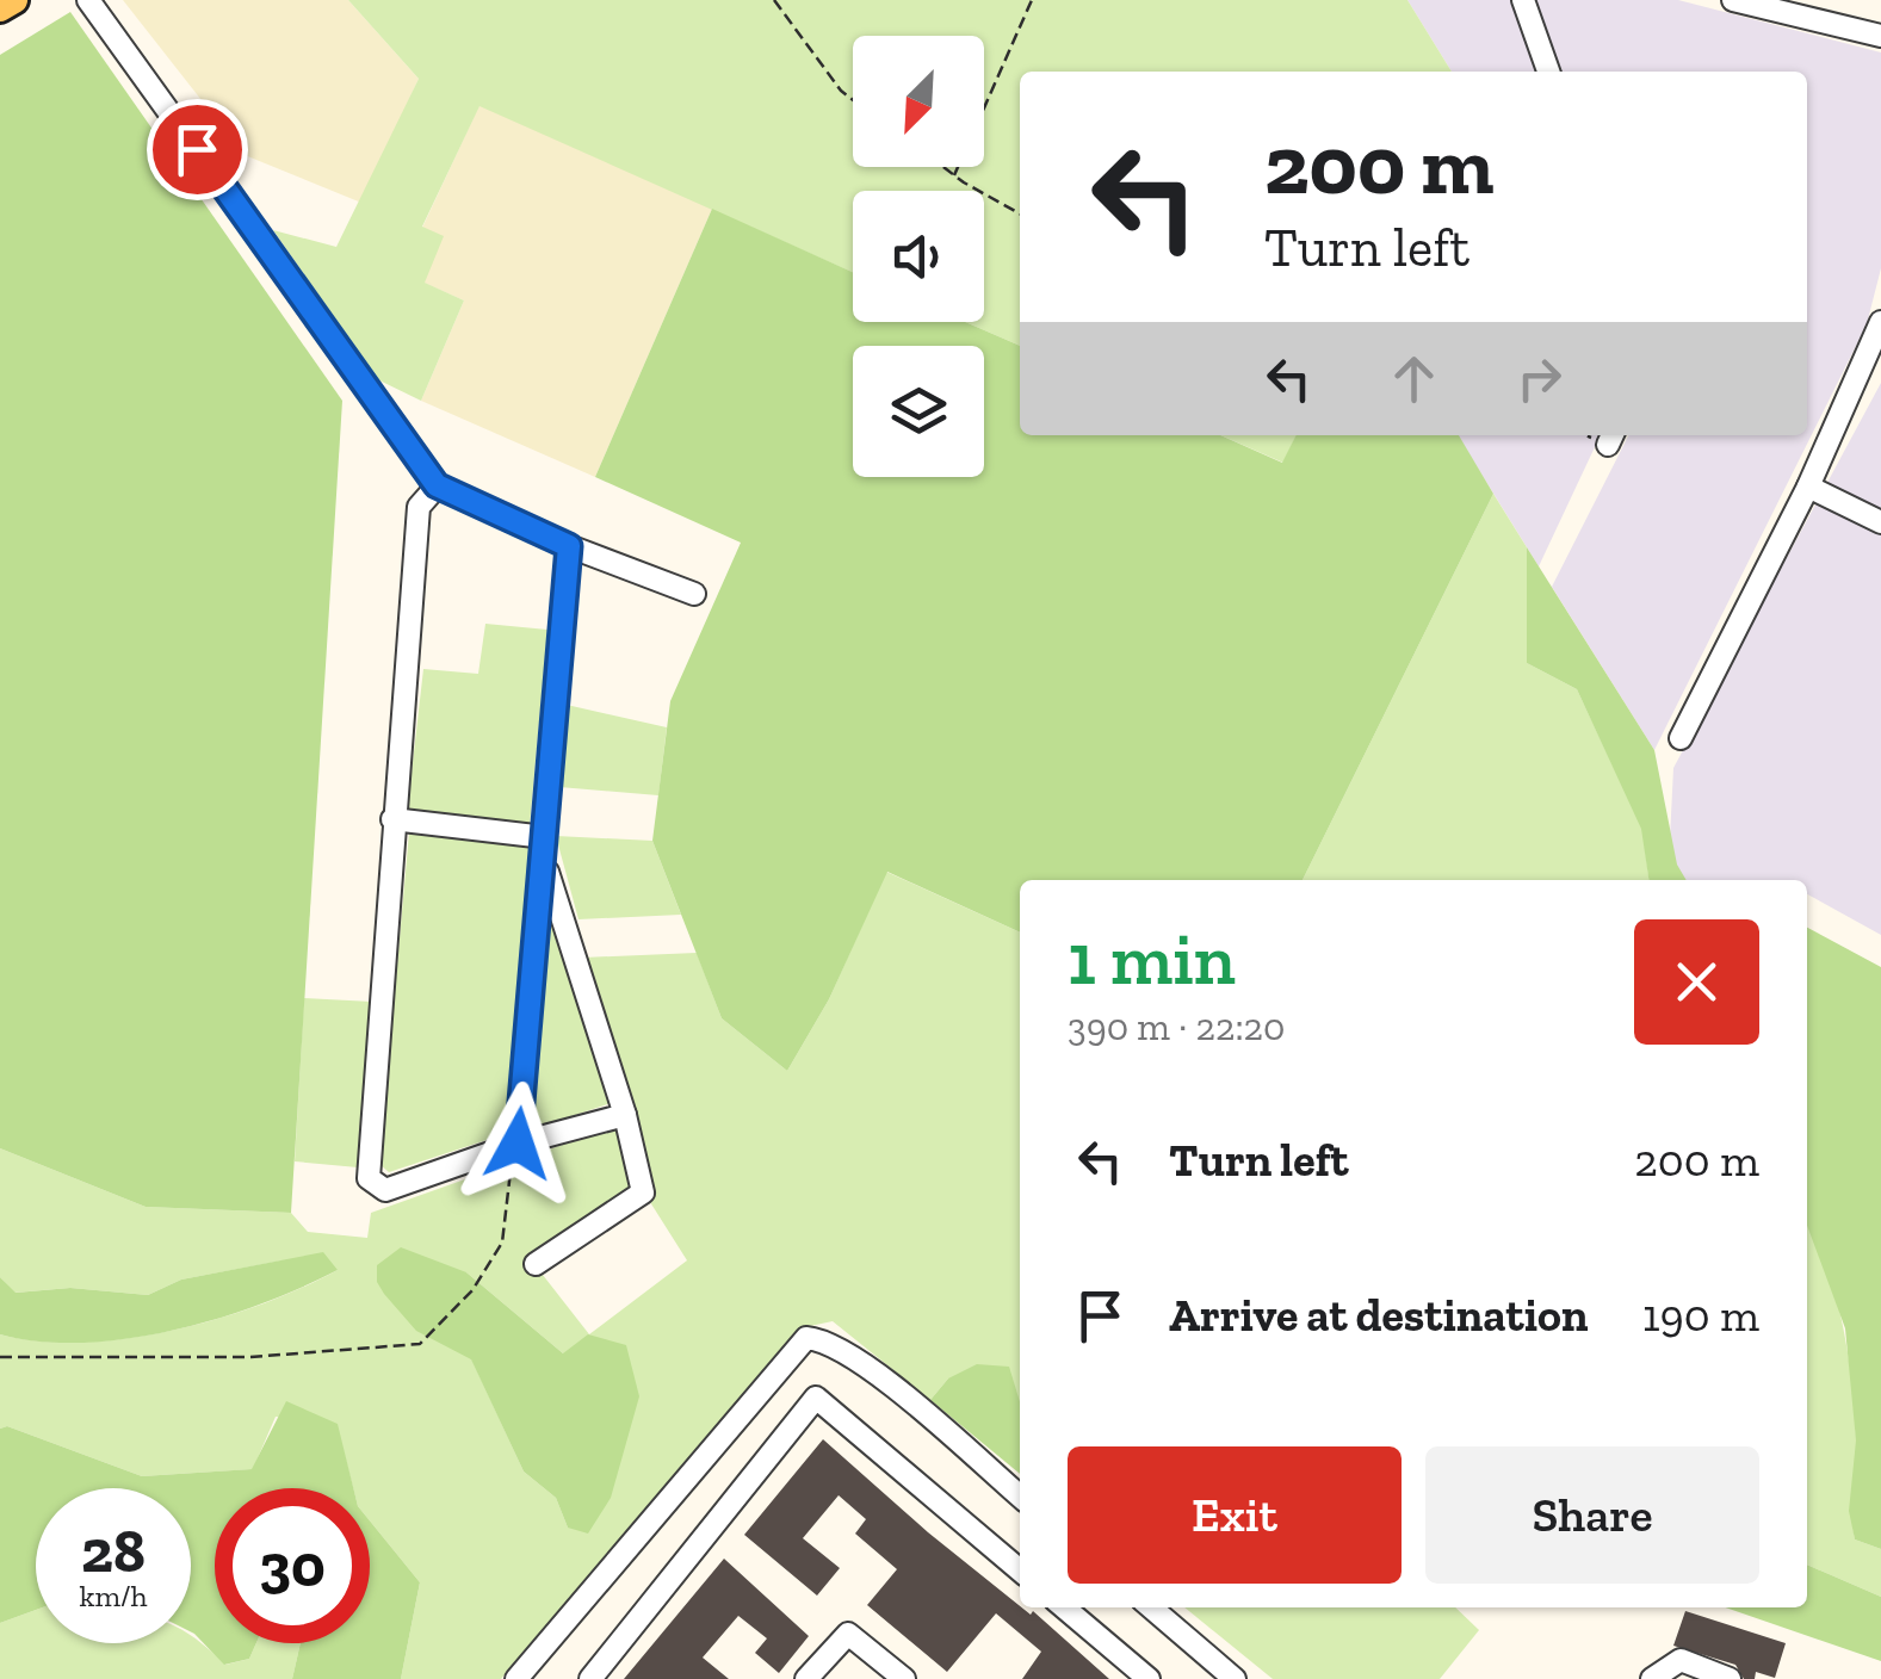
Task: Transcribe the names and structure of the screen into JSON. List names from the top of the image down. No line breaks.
{"north":"bottom left","page":{"turn":["200 m","Turn left"],"heading":["1 min","390 m · 22:20"],"list":[{"name":"Turn left","value":"200 m"},{"name":"Arrive at destination","value":"190 m"}],"buttons":["Exit","Share"],"speed":"28 km/h","limit":"30"}}
